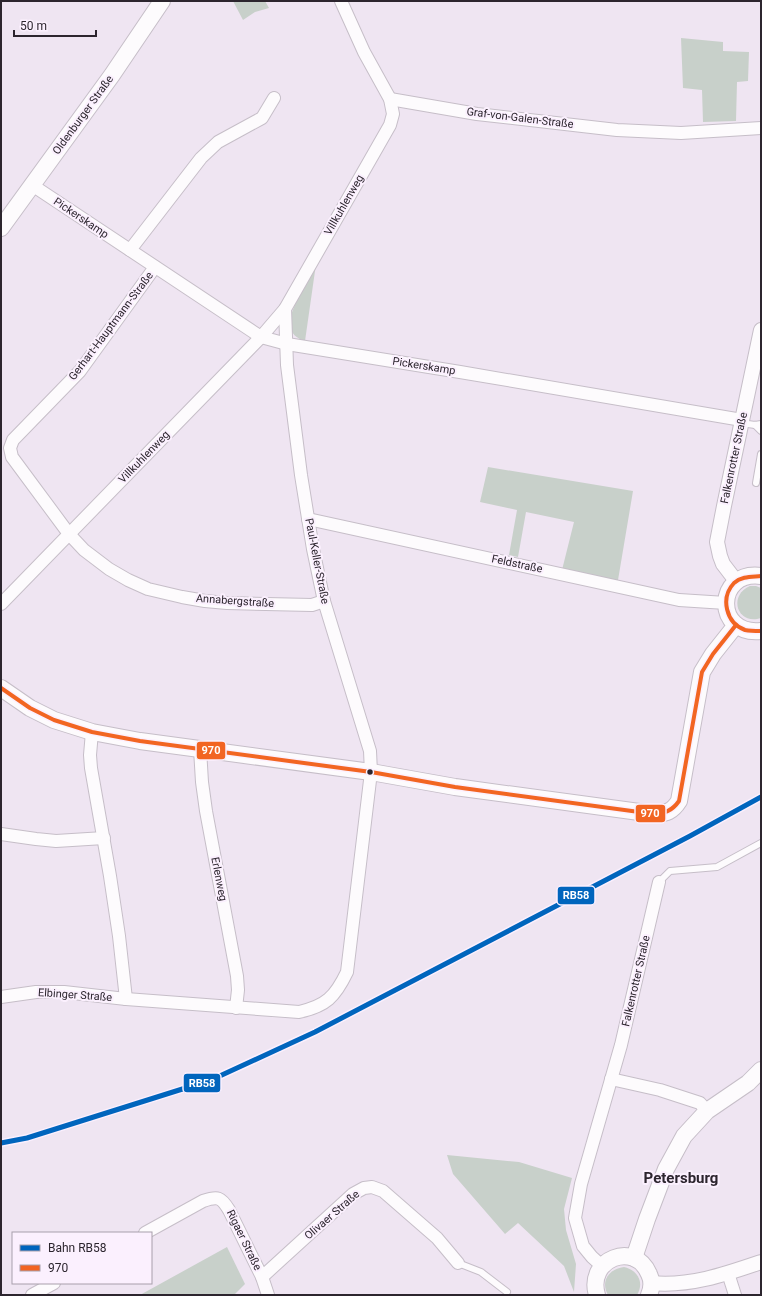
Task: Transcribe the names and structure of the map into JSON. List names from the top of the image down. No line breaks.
{"streets":{"main road":["Oldenburger Straße"],"street":["Graf-von-Galen-Straße","Villkuhlenweg","Pickerskamp","Gerhart-Hauptmann-Straße","Falkenrotter Straße","Paul-Keller-Straße","Feldstraße","Annabergstraße","Erlenweg","Elbinger Straße","Olivaer Straße","Rigaer Straße"]},"crossings":[["Oldenburger Straße","Pickerskamp"],["Graf-von-Galen-Straße","Villkuhlenweg"],["Villkuhlenweg","Pickerskamp"],["Villkuhlenweg","Gerhart-Hauptmann-Straße"],["Villkuhlenweg","Annabergstraße"],["Pickerskamp","Gerhart-Hauptmann-Straße"],["Pickerskamp","Falkenrotter Straße"],["Pickerskamp","Paul-Keller-Straße"],["Gerhart-Hauptmann-Straße","Annabergstraße"],["Paul-Keller-Straße","Feldstraße"],["Paul-Keller-Straße","Annabergstraße"],["Paul-Keller-Straße","Erlenweg"],["Paul-Keller-Straße","Elbinger Straße"],["Erlenweg","Elbinger Straße"],["Olivaer Straße","Rigaer Straße"]],"districts":["Petersburg"],"lines":["transit line 970","rail line RB58"],"legend":["Bahn RB58","970"],"scale_bar":"50 m"}
